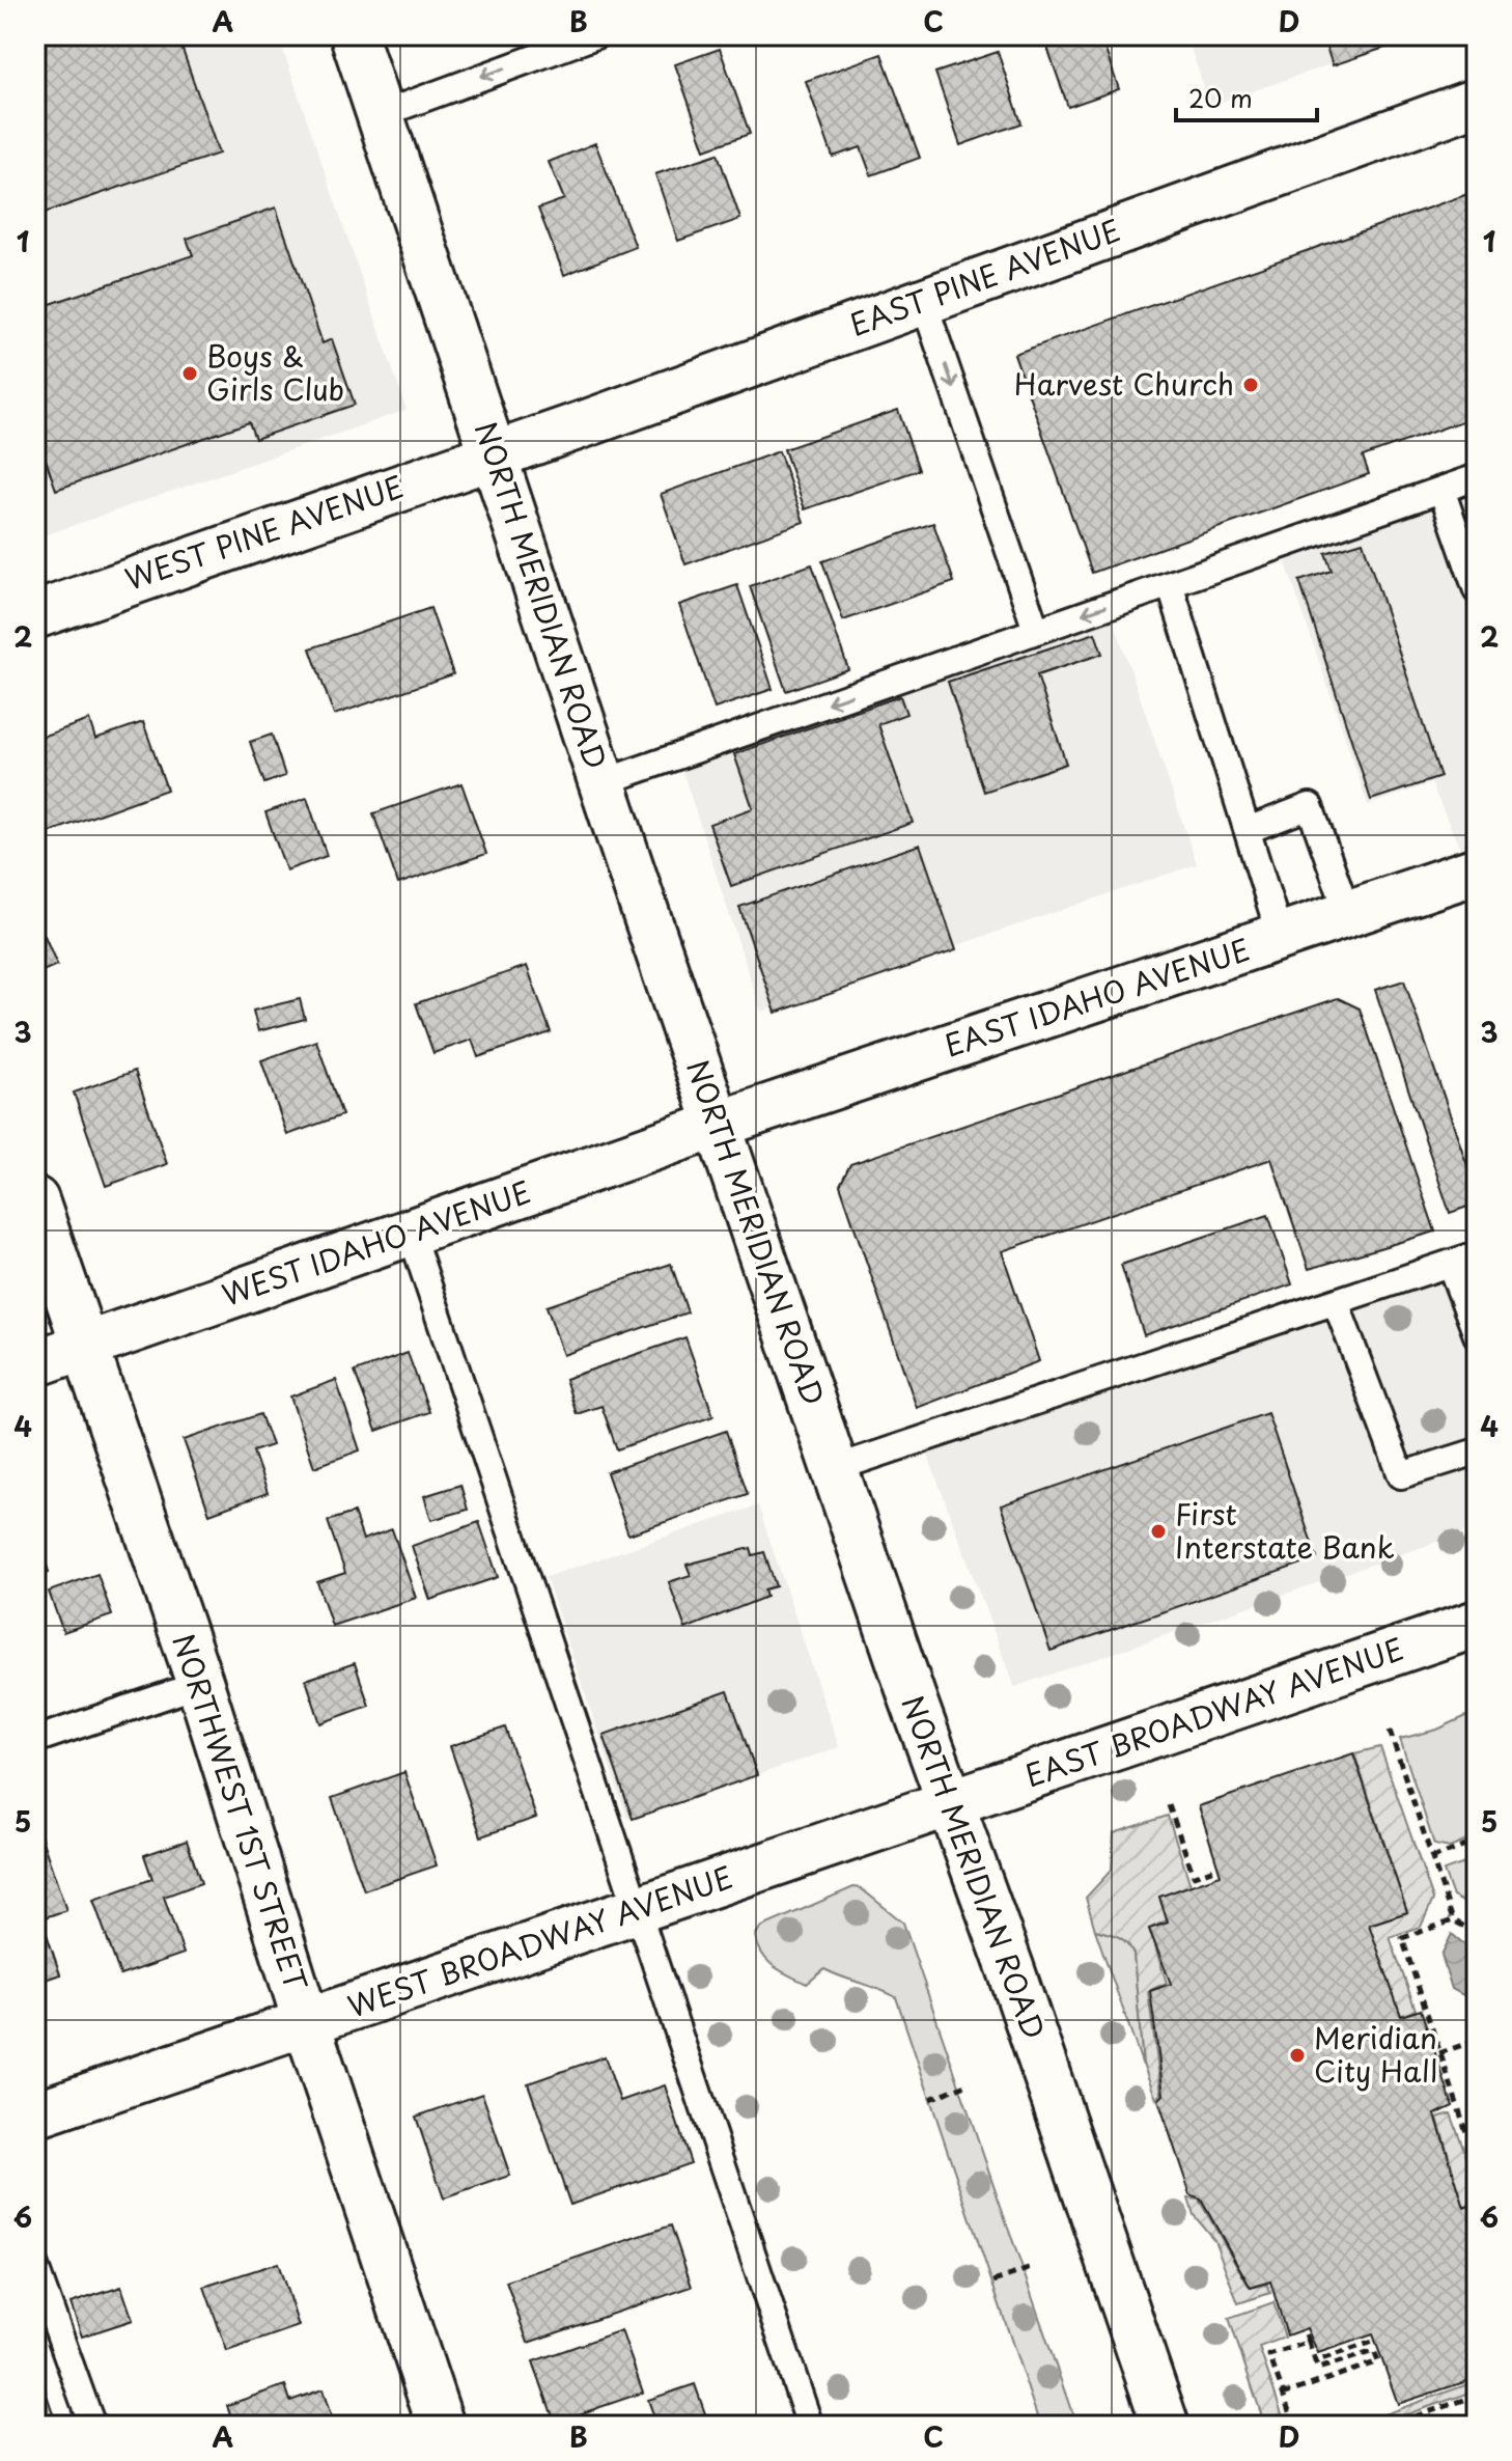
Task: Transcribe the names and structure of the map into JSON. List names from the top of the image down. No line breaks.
{"streets":{"street":["EAST PINE AVENUE","WEST PINE AVENUE","NORTH MERIDIAN ROAD","EAST IDAHO AVENUE","WEST IDAHO AVENUE","EAST BROADWAY AVENUE","NORTHWEST 1ST STREET","WEST BROADWAY AVENUE"]},"crossings":[["EAST PINE AVENUE","WEST PINE AVENUE"],["EAST PINE AVENUE","NORTH MERIDIAN ROAD"],["WEST PINE AVENUE","NORTH MERIDIAN ROAD"],["NORTH MERIDIAN ROAD","EAST IDAHO AVENUE"],["NORTH MERIDIAN ROAD","WEST IDAHO AVENUE"],["NORTH MERIDIAN ROAD","EAST BROADWAY AVENUE"],["NORTH MERIDIAN ROAD","WEST BROADWAY AVENUE"],["EAST IDAHO AVENUE","WEST IDAHO AVENUE"],["WEST IDAHO AVENUE","NORTHWEST 1ST STREET"],["EAST BROADWAY AVENUE","WEST BROADWAY AVENUE"],["NORTHWEST 1ST STREET","WEST BROADWAY AVENUE"]],"places":["Boys & Girls Club","Harvest Church","First Interstate Bank","Meridian City Hall"],"scale_bar":"20 m","grid":{"columns":["A","B","C","D"],"rows":["1","2","3","4","5","6"]}}
